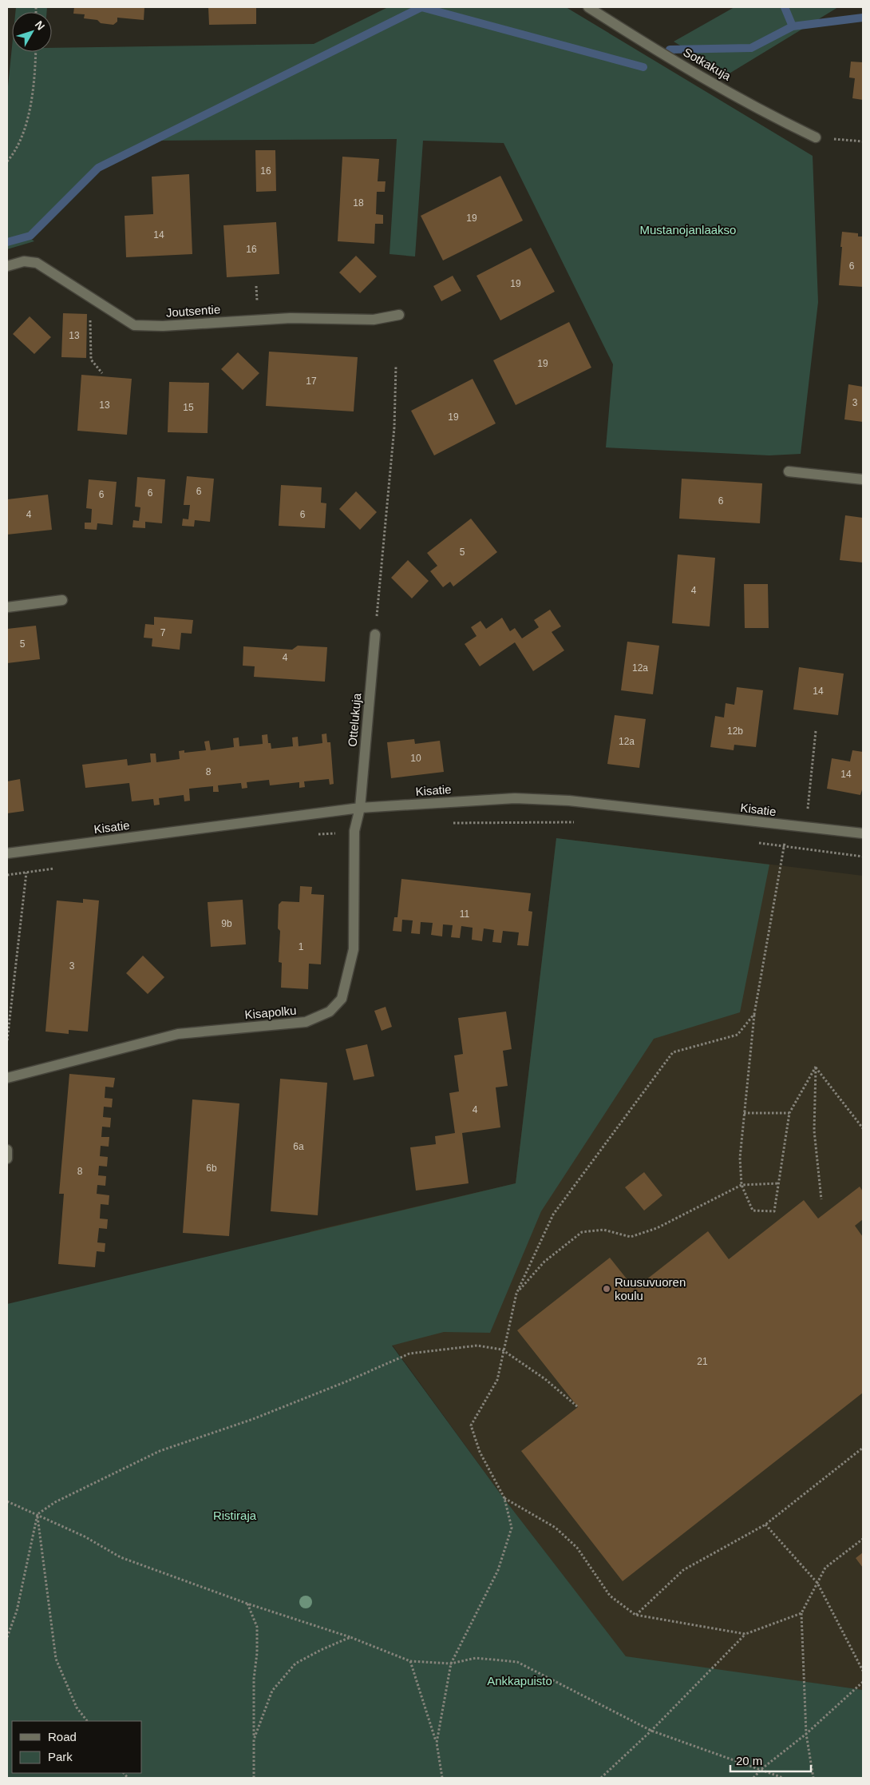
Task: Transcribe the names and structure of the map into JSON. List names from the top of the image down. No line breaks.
{"streets":{"street":["Sotkakuja","Joutsentie","Ottelukuja","Kisatie","Kisapolku"]},"crossings":[["Ottelukuja","Kisatie"],["Ottelukuja","Kisapolku"],["Kisatie","Kisapolku"]],"parks":["Mustanojanlaakso","Ristiraja","Ankkapuisto"],"places":["Ruusuvuoren koulu"],"house_numbers":["16","18","19","14","16","6","19","13","19","17","3","13","15","19","6","6","6","6","4","6","5","4","7","5","4","12a","14","12b","12a","10","8","14","11","9b","1","3","4","6a","6b","8","21"],"legend":["Road","Park"],"scale_bar":"20 m","north":"top right"}
